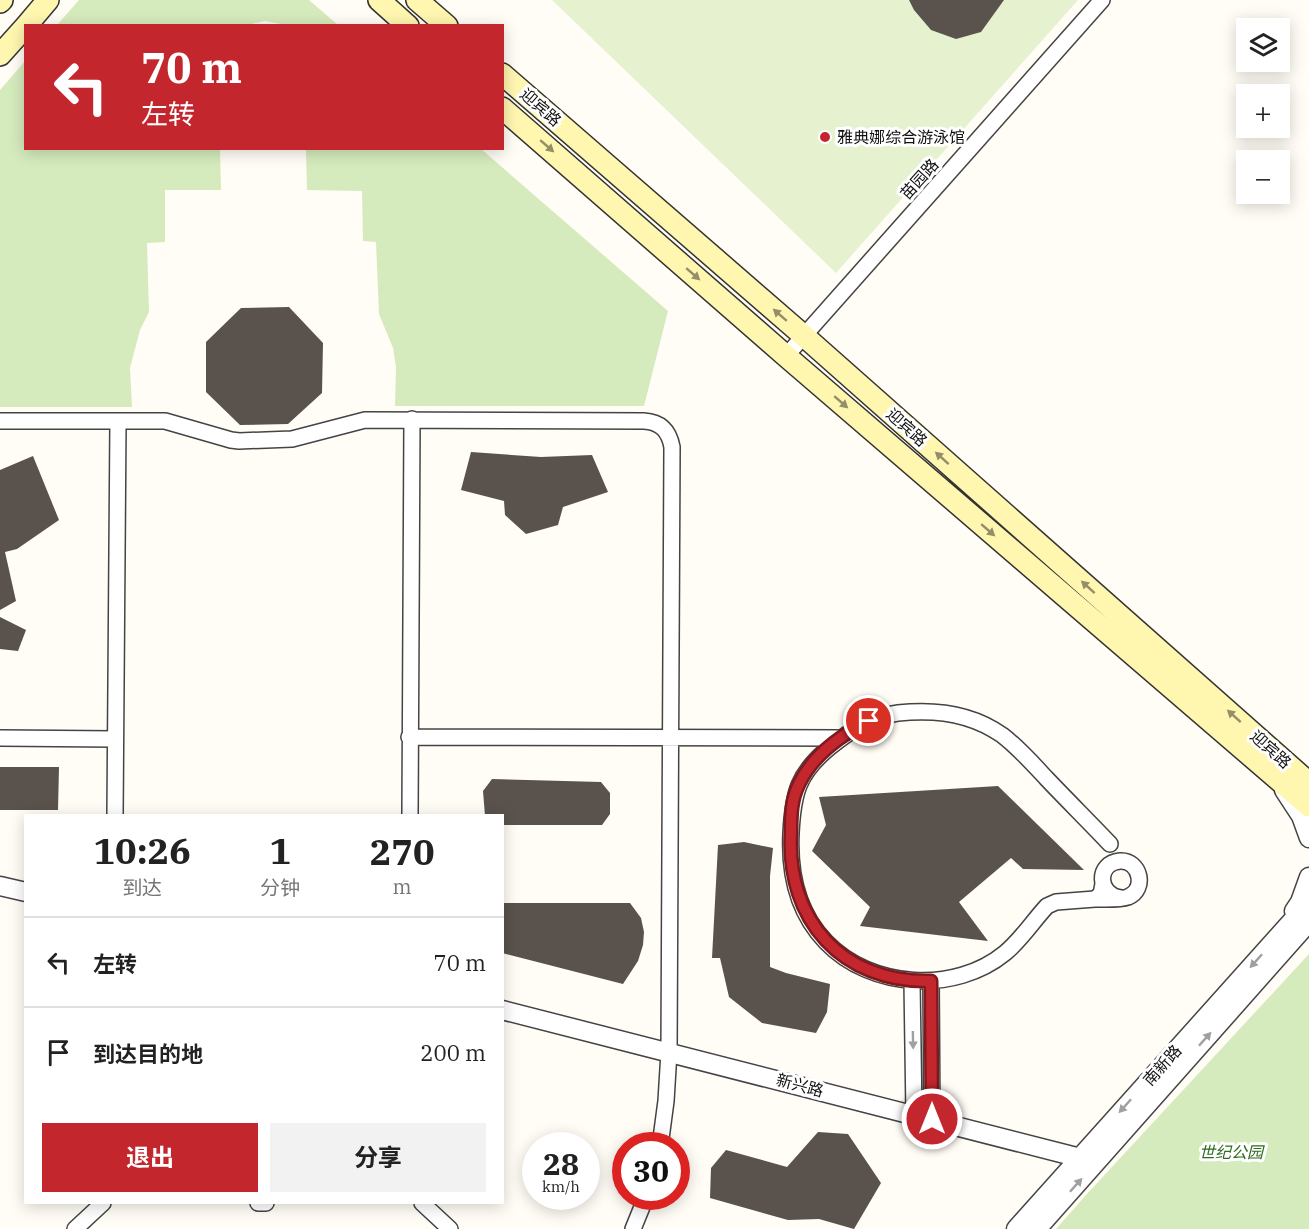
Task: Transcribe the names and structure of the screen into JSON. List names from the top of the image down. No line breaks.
{"streets":{"main road":["迎宾路"],"street":["苗园路","南新路","新兴路"]},"crossings":[["迎宾路","苗园路"],["南新路","新兴路"]],"parks":["世纪公园"],"places":["雅典娜综合游泳馆"],"page":{"map_buttons":["+","−"],"turn":["70 m","左转"],"eta":["10:26","到达","1","分钟","270","m"],"list":[{"name":"左转","value":"70 m"},{"name":"到达目的地","value":"200 m"}],"buttons":["退出","分享"],"speed":"28 km/h","limit":"30"}}
